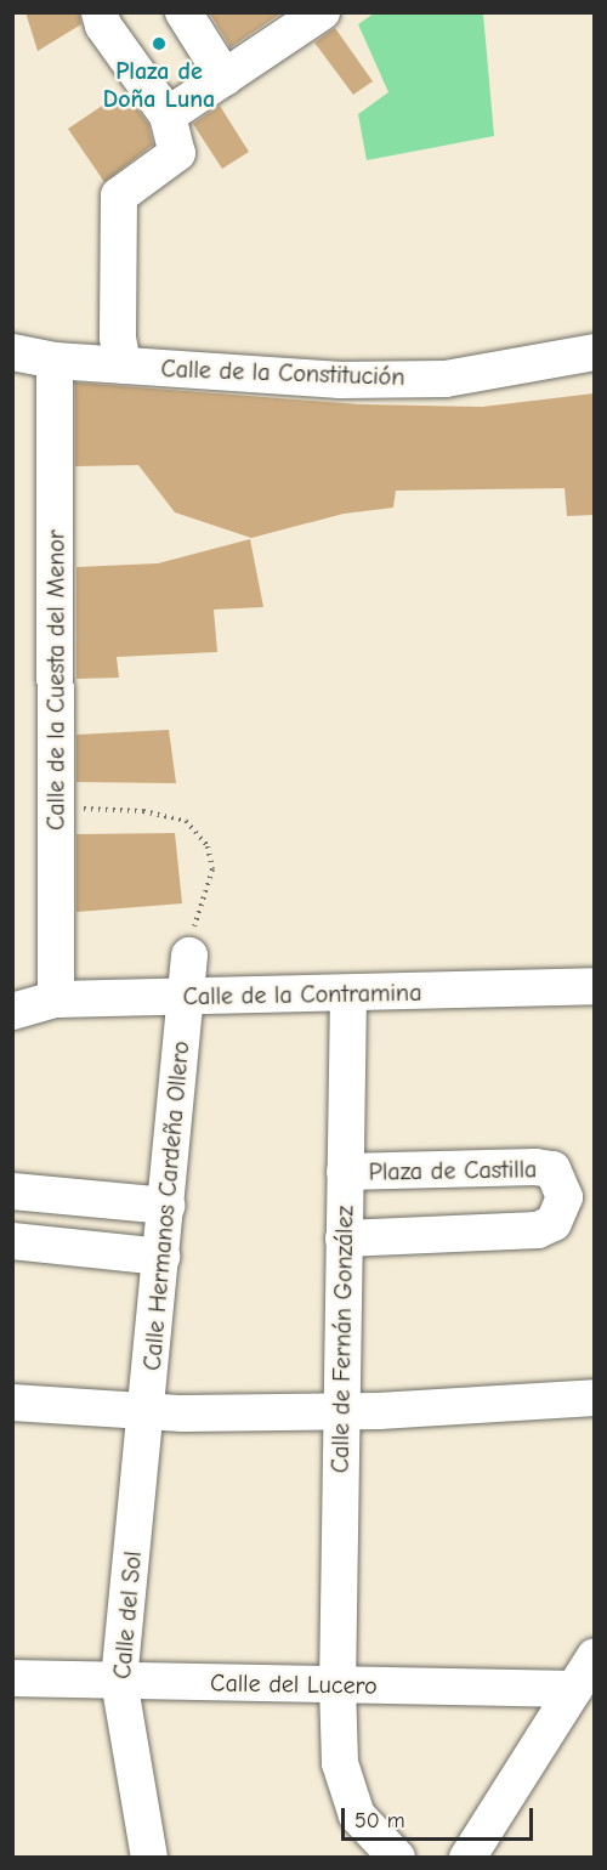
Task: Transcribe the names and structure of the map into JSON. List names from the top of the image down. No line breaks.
{"streets":{"street":["Calle de la Constitución","Calle de la Cuesta del Menor","Calle de la Contramina","Plaza de Castilla","Calle Hermanos Cardeña Ollero","Calle de Fernán González","Calle del Sol","Calle del Lucero"]},"crossings":[["Calle de la Constitución","Calle de la Cuesta del Menor"],["Calle de la Cuesta del Menor","Calle de la Contramina"],["Calle de la Contramina","Calle Hermanos Cardeña Ollero"],["Calle de la Contramina","Calle de Fernán González"],["Plaza de Castilla","Calle de Fernán González"],["Calle Hermanos Cardeña Ollero","Calle del Sol"],["Calle de Fernán González","Calle del Lucero"],["Calle del Sol","Calle del Lucero"]],"places":["Plaza de Doña Luna"],"scale_bar":"50 m"}
